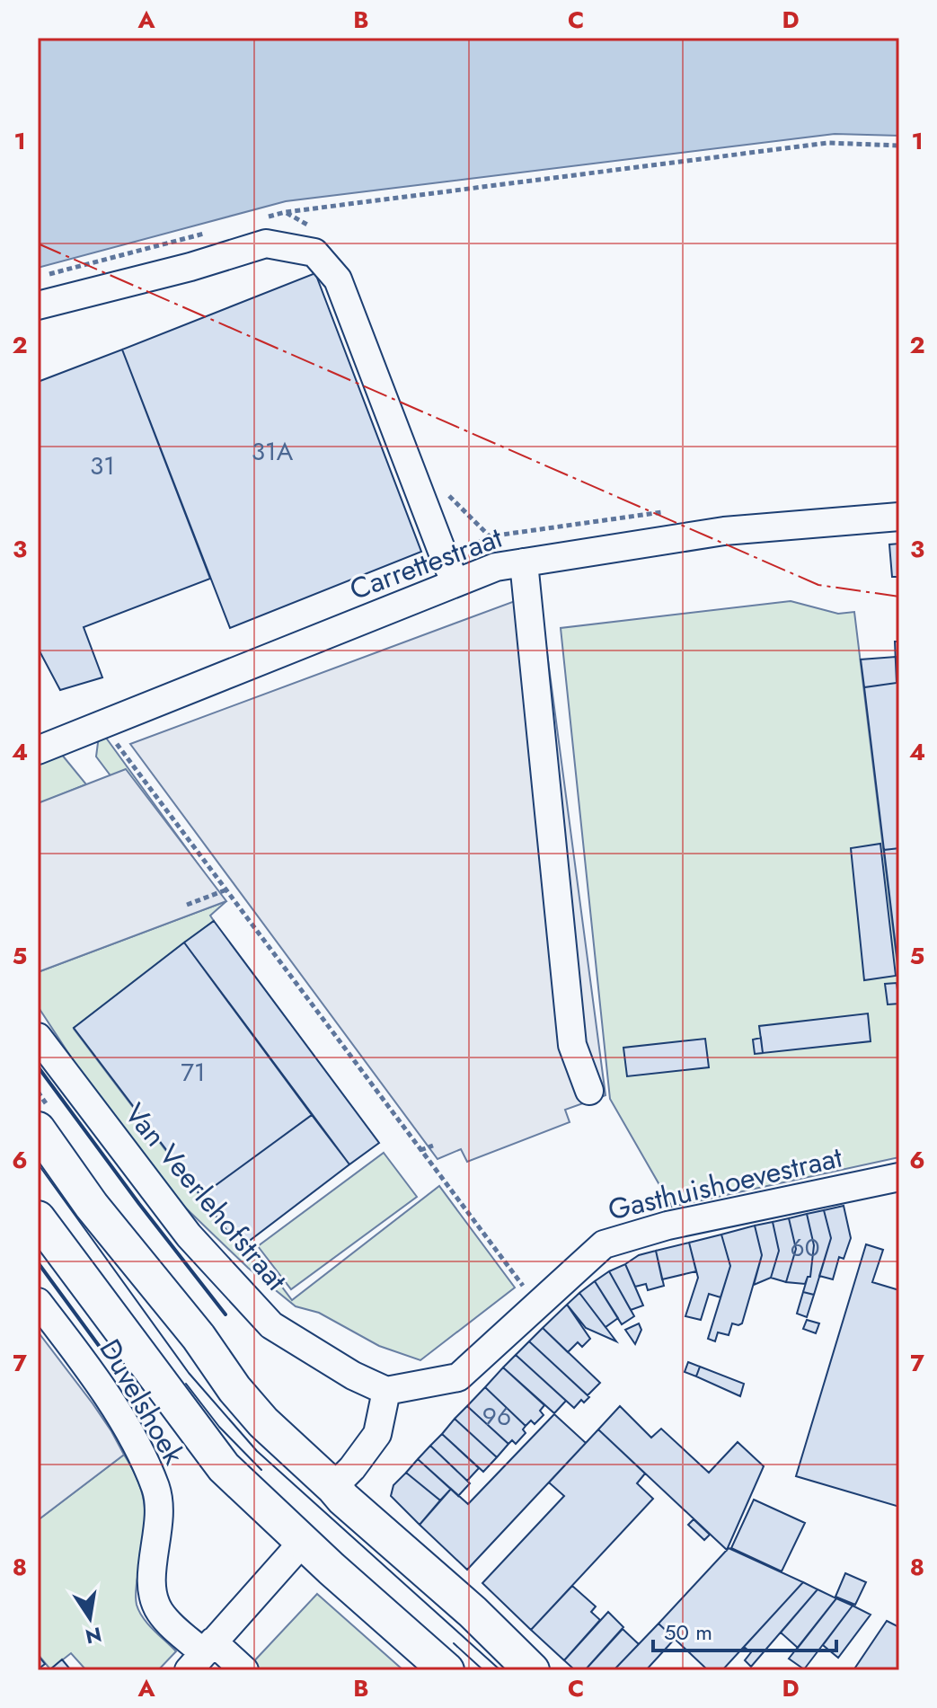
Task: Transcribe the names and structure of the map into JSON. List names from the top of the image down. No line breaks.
{"streets":{"street":["Carrettestraat","Gasthuishoevestraat","Van Veerlehofstraat","Duvelshoek"]},"crossings":[["Gasthuishoevestraat","Van Veerlehofstraat"]],"house_numbers":["31A","31","71","60","96"],"scale_bar":"50 m","north":"bottom","grid":{"columns":["A","B","C","D"],"rows":["1","2","3","4","5","6","7","8"]}}
